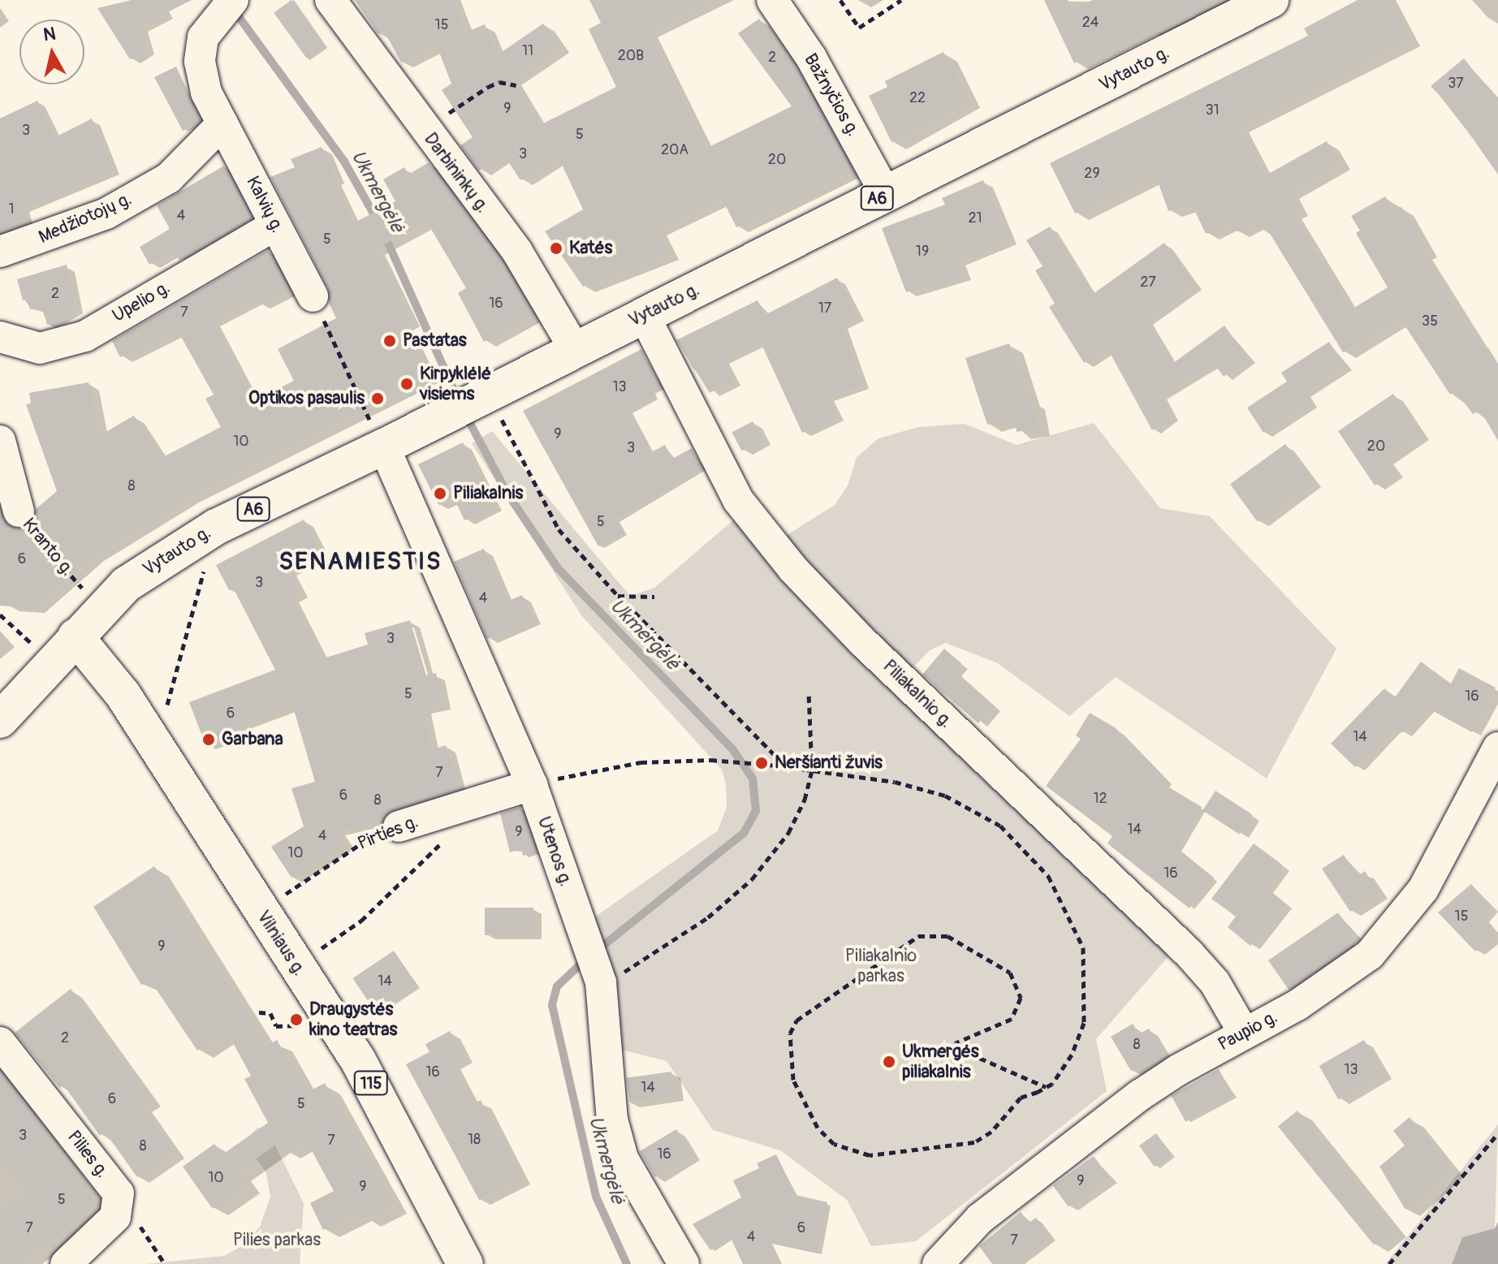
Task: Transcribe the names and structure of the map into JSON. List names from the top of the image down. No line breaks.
{"streets":{"main road":["Vytauto g.","A6","Vilniaus g.","115"],"street":["Bažnyčios g.","Darbininkų g.","Kalvių g.","Medžiotojų g.","Upelio g.","Kranto g.","Piliakalnio g.","Pirties g.","Utenos g.","Paupio g.","Pilies g."]},"crossings":[["Vytauto g.","Bažnyčios g."],["Vytauto g.","Darbininkų g."],["Vytauto g.","A6"],["Vytauto g.","Kranto g."],["Vytauto g.","Piliakalnio g."],["Vytauto g.","Utenos g."],["Vytauto g.","Vilniaus g."],["A6","Vilniaus g."],["Kalvių g.","Medžiotojų g."],["Kalvių g.","Upelio g."],["Piliakalnio g.","Paupio g."],["Pirties g.","Utenos g."],["Pirties g.","Vilniaus g."]],"districts":["SENAMIESTIS"],"water":["Ukmergėlė"],"parks":["Piliakalnio parkas","Pilies parkas"],"places":["Katės","Pastatas","Kirpyklėlė visiems","Optikos pasaulis","Piliakalnis","Garbana","Neršianti žuvis","Draugystės kino teatras","Ukmergės piliakalnis"],"house_numbers":["24","15","11","20B","2","37","22","9","31","3","5","20A","3","20","29","1","4","21","5","19","27","2","16","17","7","35","13","9","10","20","3","8","5","6","3","4","3","5","16","6","14","7","6","12","8","14","9","4","10","16","15","9","14","2","8","13","16","14","6","5","3","18","7","8","16","10","9","9","5","7","6","4","7"],"north":"top"}
